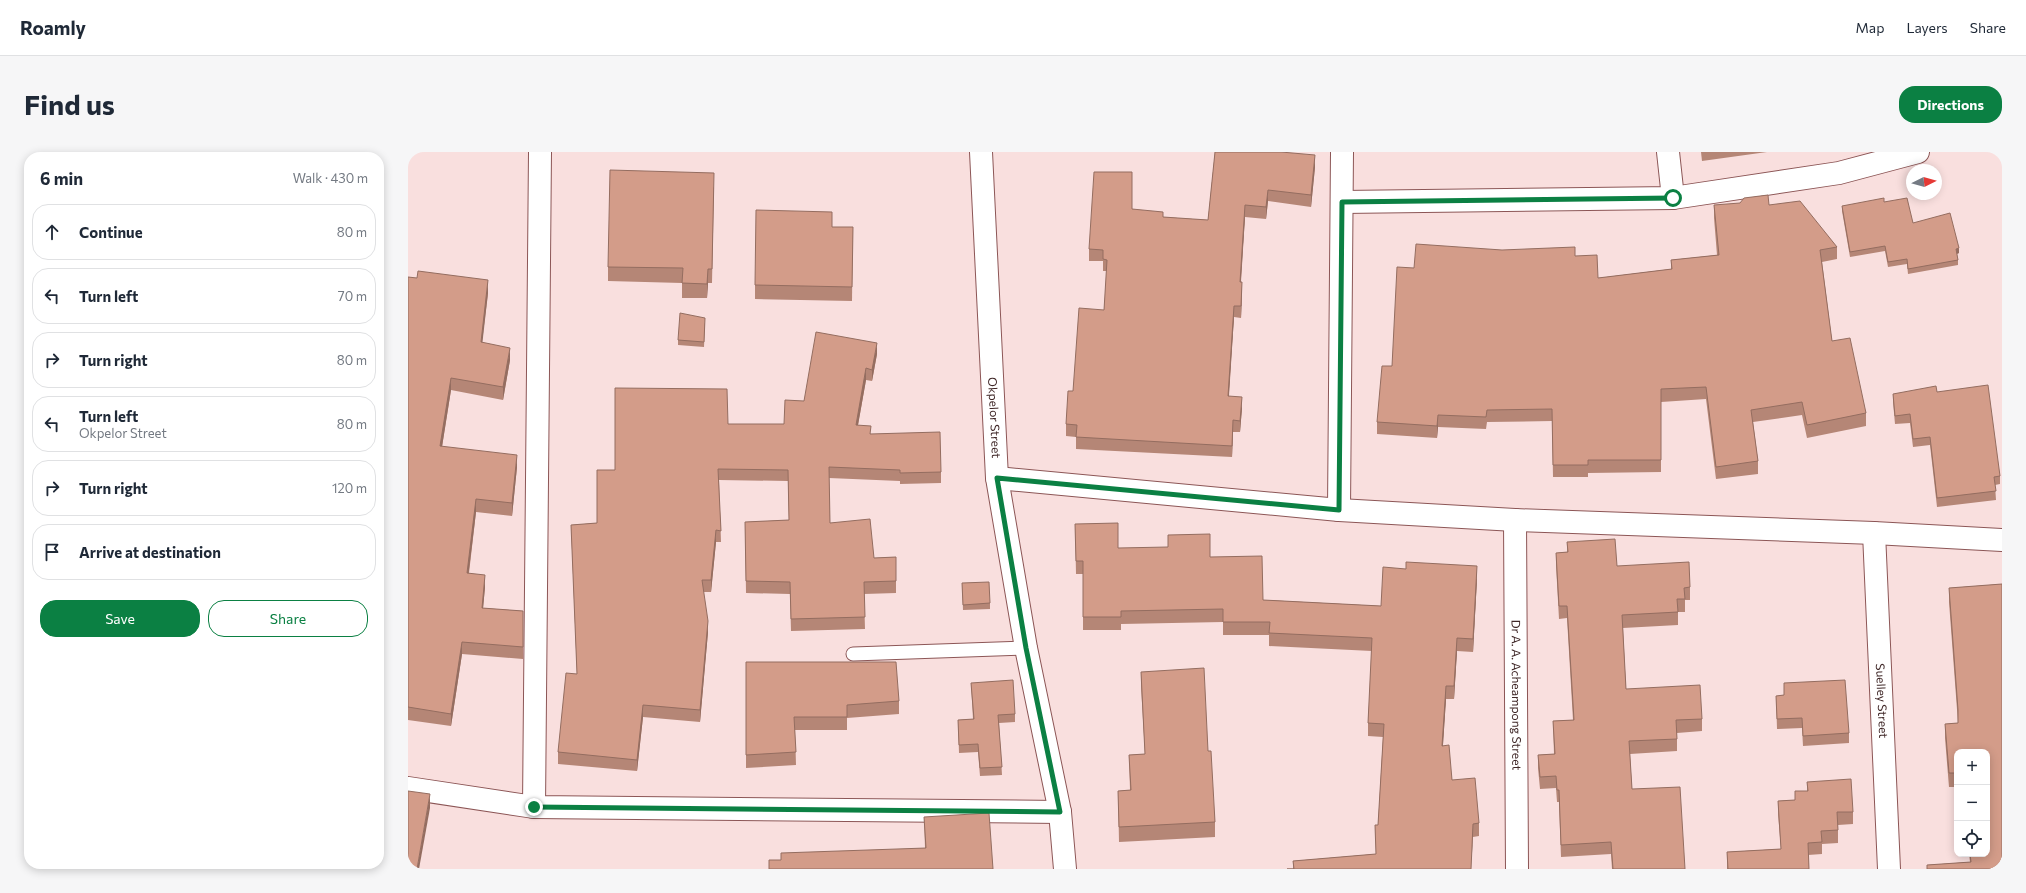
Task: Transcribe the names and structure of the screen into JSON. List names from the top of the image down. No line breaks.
{"streets":{"street":["Okpelor Street","Dr A. A. Acheampong Street","Suelley Street"]},"north":"right","page":{"header":"Roamly","nav":["Map","Layers","Share"],"buttons":["Directions",["Save","Share"]],"title":"Find us","heading":["6 min","Walk · 430 m"],"list":[["Continue","80 m"],["Turn left","70 m"],["Turn right","80 m"],["Turn left","Okpelor Street","80 m"],["Turn right","120 m"],"Arrive at destination"],"map_buttons":["+","−"]}}
